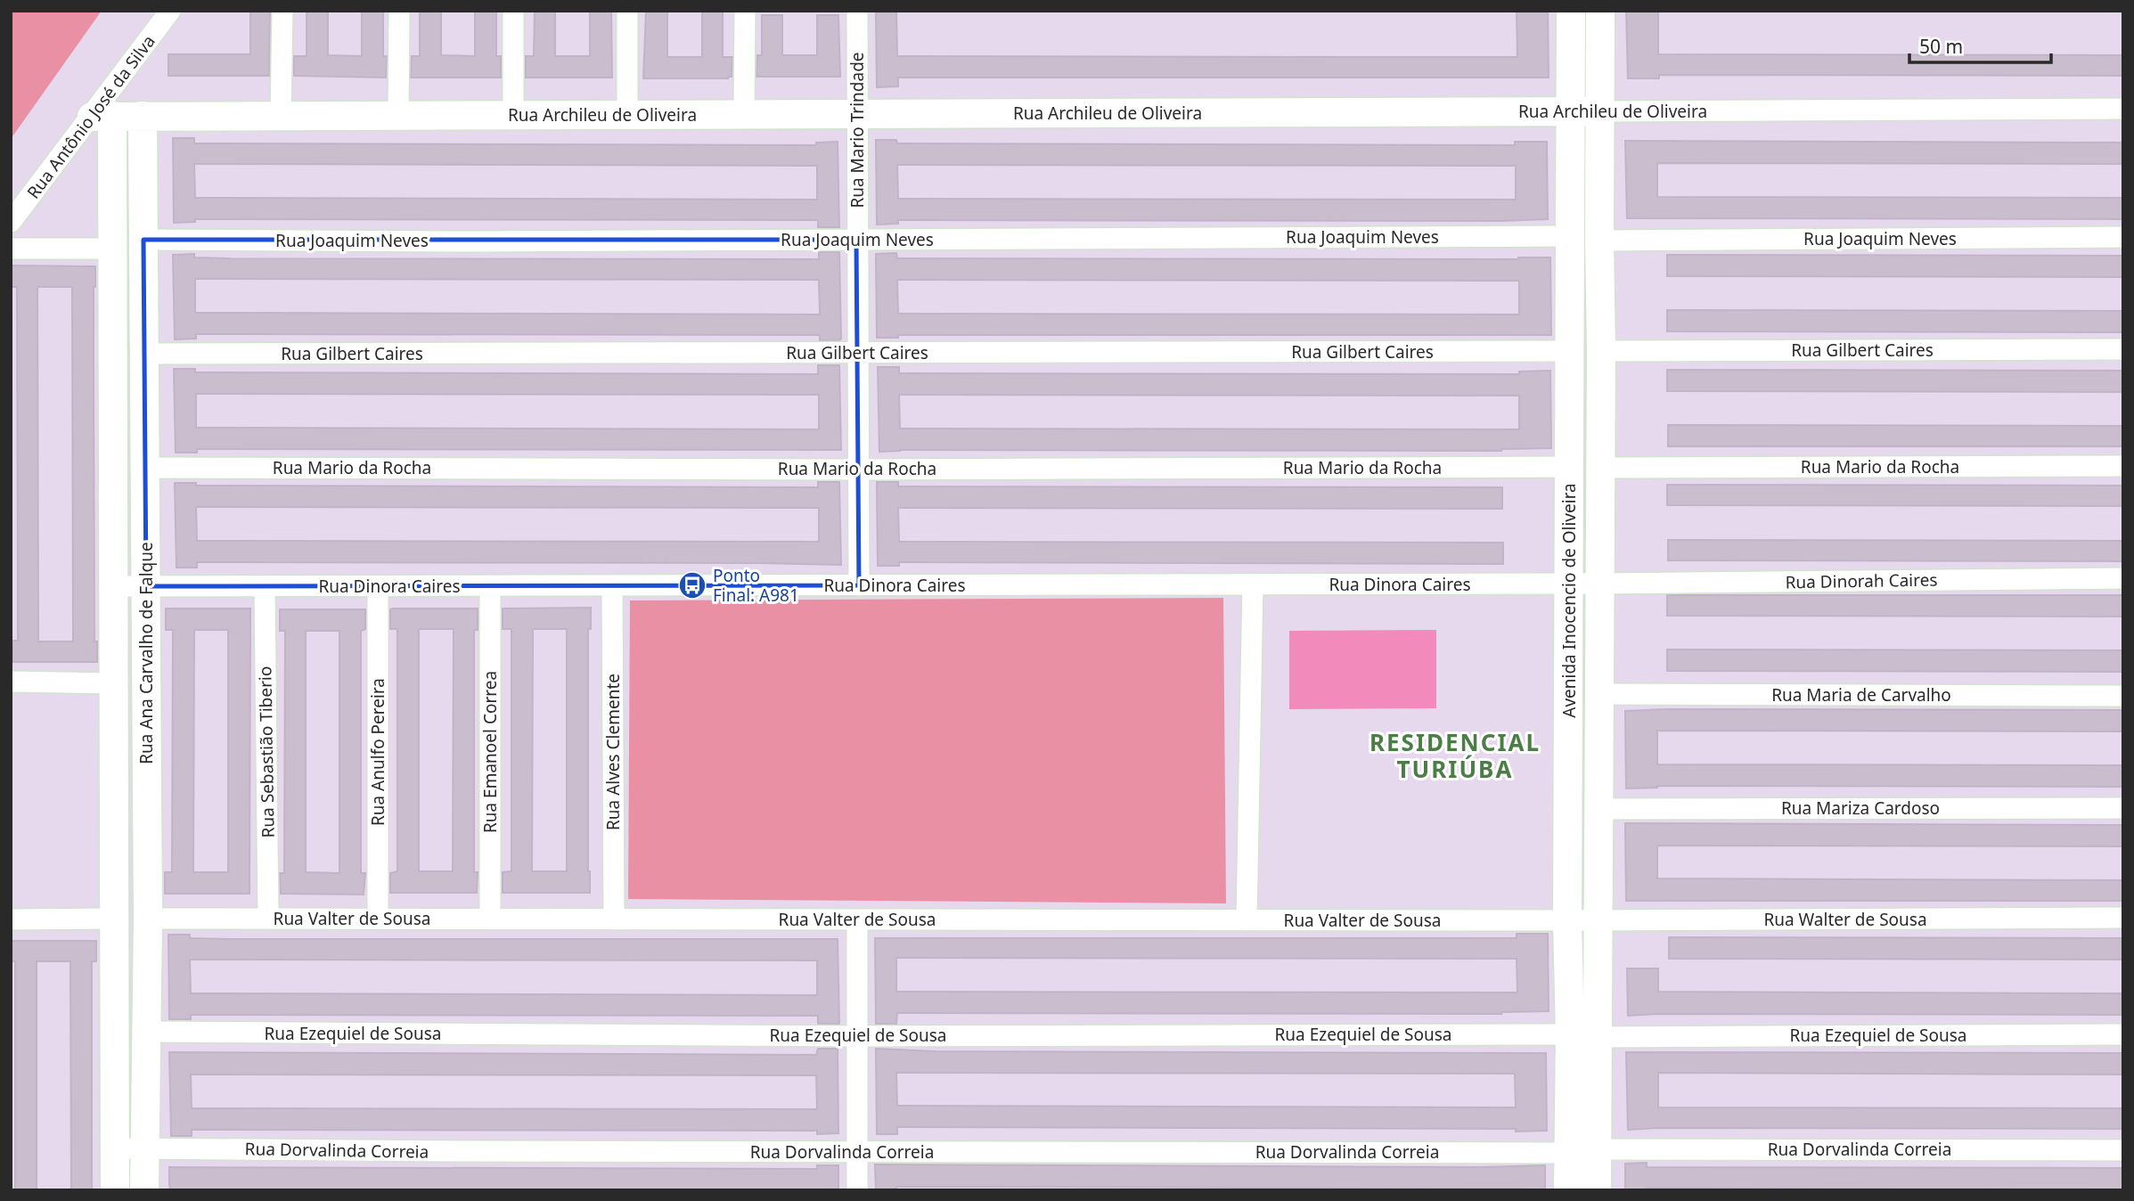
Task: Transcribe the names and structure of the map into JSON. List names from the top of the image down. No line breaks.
{"streets":{"street":["Rua Archileu de Oliveira","Rua Antônio José da Silva","Rua Mario Trindade","Rua Joaquim Neves","Rua Gilbert Caires","Rua Mario da Rocha","Rua Dinorah Caires","Rua Dinora Caires","Avenida Inocencio de Oliveira","Rua Ana Carvalho de Falque","Rua Maria de Carvalho","Rua Sebastião Tiberio","Rua Anulfo Pereira","Rua Emanoel Correa","Rua Alves Clemente","Rua Mariza Cardoso","Rua Valter de Sousa","Rua Walter de Sousa","Rua Ezequiel de Sousa","Rua Dorvalinda Correia"]},"crossings":[["Rua Archileu de Oliveira","Rua Antônio José da Silva"],["Rua Archileu de Oliveira","Rua Mario Trindade"],["Rua Archileu de Oliveira","Avenida Inocencio de Oliveira"],["Rua Archileu de Oliveira","Rua Ana Carvalho de Falque"],["Rua Antônio José da Silva","Rua Ana Carvalho de Falque"],["Rua Mario Trindade","Rua Joaquim Neves"],["Rua Mario Trindade","Rua Gilbert Caires"],["Rua Mario Trindade","Rua Mario da Rocha"],["Rua Mario Trindade","Rua Dinora Caires"],["Rua Joaquim Neves","Avenida Inocencio de Oliveira"],["Rua Joaquim Neves","Rua Ana Carvalho de Falque"],["Rua Gilbert Caires","Avenida Inocencio de Oliveira"],["Rua Gilbert Caires","Rua Ana Carvalho de Falque"],["Rua Mario da Rocha","Avenida Inocencio de Oliveira"],["Rua Mario da Rocha","Rua Ana Carvalho de Falque"],["Rua Dinorah Caires","Rua Dinora Caires"],["Rua Dinorah Caires","Avenida Inocencio de Oliveira"],["Rua Dinora Caires","Avenida Inocencio de Oliveira"],["Rua Dinora Caires","Rua Ana Carvalho de Falque"],["Rua Dinora Caires","Rua Sebastião Tiberio"],["Rua Dinora Caires","Rua Anulfo Pereira"],["Rua Dinora Caires","Rua Emanoel Correa"],["Rua Dinora Caires","Rua Alves Clemente"],["Avenida Inocencio de Oliveira","Rua Maria de Carvalho"],["Avenida Inocencio de Oliveira","Rua Mariza Cardoso"],["Avenida Inocencio de Oliveira","Rua Valter de Sousa"],["Avenida Inocencio de Oliveira","Rua Walter de Sousa"],["Avenida Inocencio de Oliveira","Rua Ezequiel de Sousa"],["Avenida Inocencio de Oliveira","Rua Dorvalinda Correia"],["Rua Ana Carvalho de Falque","Rua Valter de Sousa"],["Rua Ana Carvalho de Falque","Rua Ezequiel de Sousa"],["Rua Ana Carvalho de Falque","Rua Dorvalinda Correia"],["Rua Sebastião Tiberio","Rua Valter de Sousa"],["Rua Anulfo Pereira","Rua Valter de Sousa"],["Rua Emanoel Correa","Rua Valter de Sousa"],["Rua Alves Clemente","Rua Valter de Sousa"],["Rua Valter de Sousa","Rua Walter de Sousa"]],"districts":["RESIDENCIAL TURIÚBA"],"places":{"bus stop":["Ponto Final: A981"]},"scale_bar":"50 m"}
